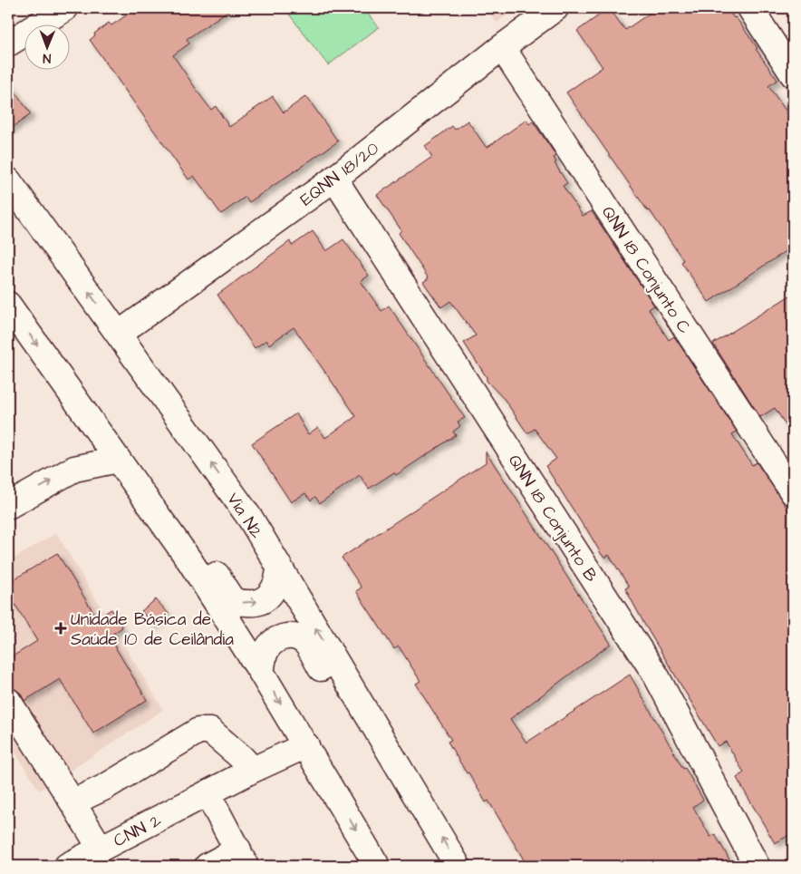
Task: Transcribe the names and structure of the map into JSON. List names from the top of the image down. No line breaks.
{"streets":{"street":["EQNN 18/20","QNN 18 Conjunto C","Via N2","QNN 18 Conjunto B","CNN 2"]},"crossings":[["EQNN 18/20","QNN 18 Conjunto C"],["EQNN 18/20","Via N2"],["EQNN 18/20","QNN 18 Conjunto B"]],"places":{"health":["Unidade Básica de Saúde 10 de Ceilândia"]},"north":"bottom"}
